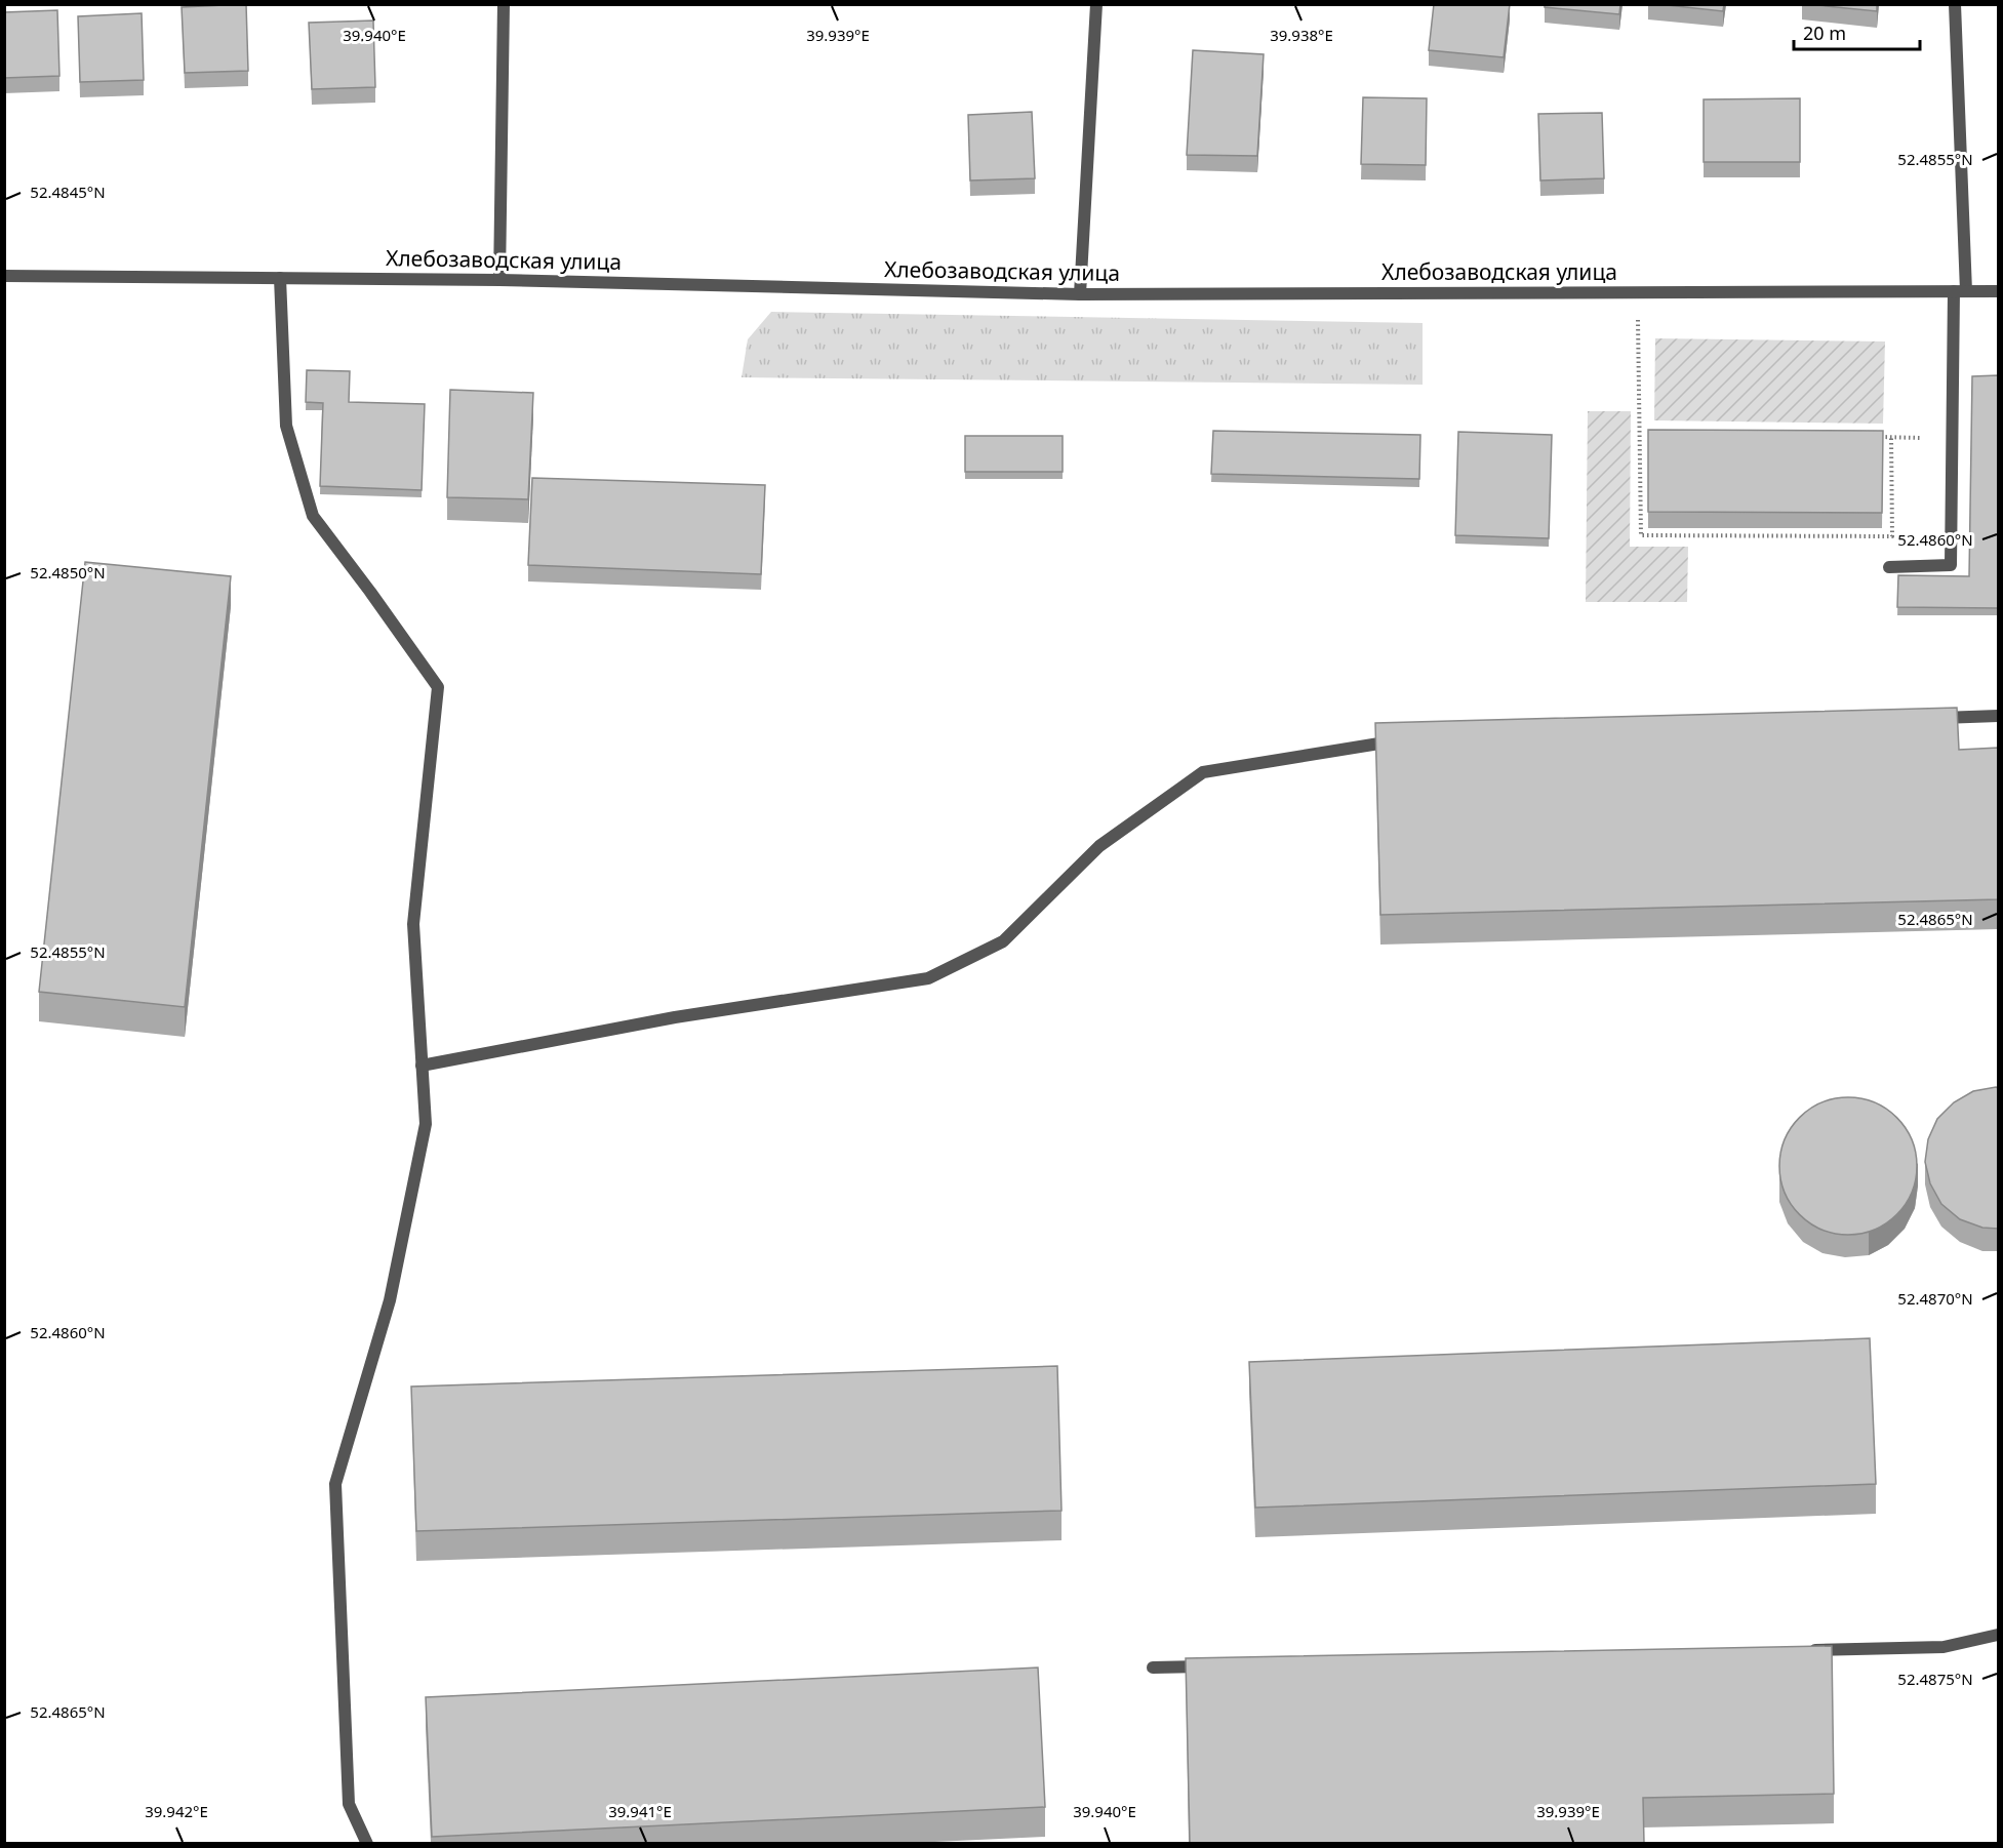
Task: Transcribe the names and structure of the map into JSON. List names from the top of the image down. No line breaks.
{"streets":{"street":["Хлебозаводская улица"]},"scale_bar":"20 m","coordinates":["39.938°E","39.940°E","39.939°E","52.4855°N","52.4845°N","52.4860°N","52.4850°N","52.4865°N","52.4870°N","52.4875°N","39.942°E","39.941°E"]}
